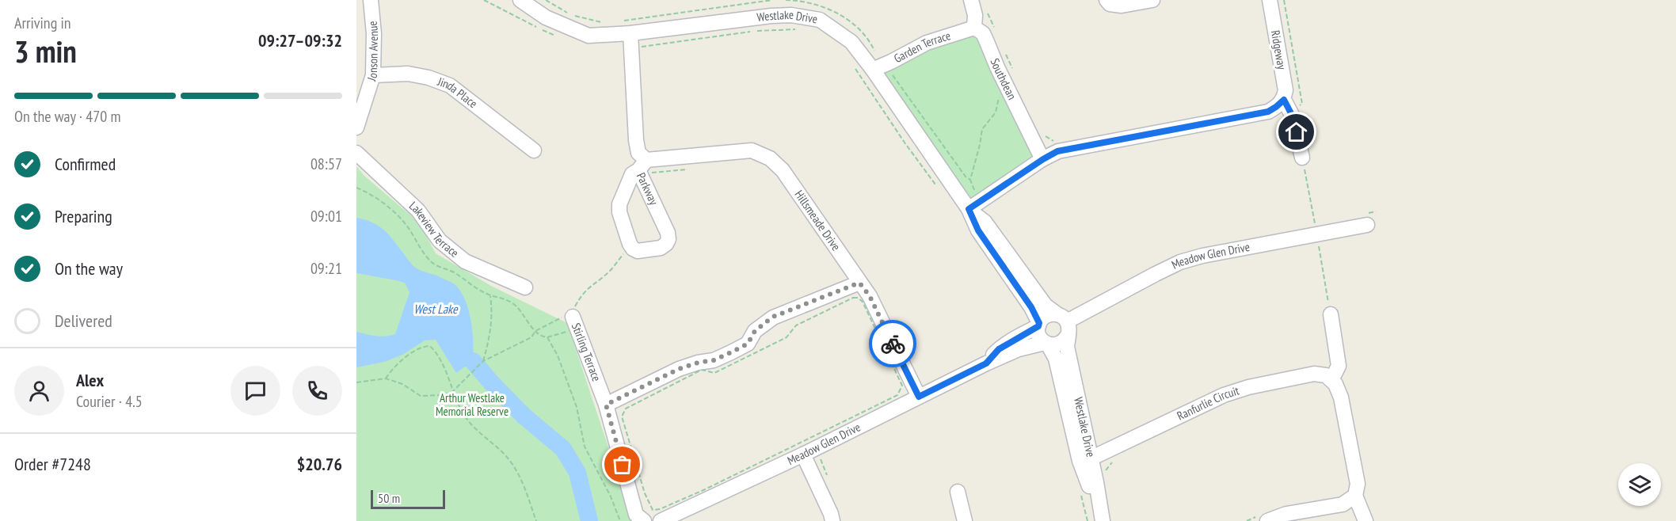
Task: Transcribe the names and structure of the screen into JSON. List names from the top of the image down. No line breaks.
{"streets":{"street":["Westlake Drive","Garden Terrace","Ridgeway","Jonson Avenue","Southdean","Jinda Place","Parkway","Hillsmeade Drive","Lakeview Terrace","Meadow Glen Drive","Stirling Terrace","Ranfurlie Circuit"]},"crossings":[["Westlake Drive","Garden Terrace"],["Westlake Drive","Parkway"],["Westlake Drive","Meadow Glen Drive"],["Westlake Drive","Ranfurlie Circuit"],["Garden Terrace","Southdean"],["Jonson Avenue","Jinda Place"],["Parkway","Hillsmeade Drive"],["Hillsmeade Drive","Meadow Glen Drive"]],"water":["West Lake"],"parks":["Arthur Westlake Memorial Reserve"],"scale_bar":"50 m","page":{"heading":["3 min","Arriving in","09:27–09:32"],"panel":["Alex","Courier · 4.5","Order #7248","$20.76"],"bar":"On the way · 470 m","list":[["Confirmed","08:57"],["Preparing","09:01"],["On the way","09:21"],"Delivered"],"scale":"50 m"}}
